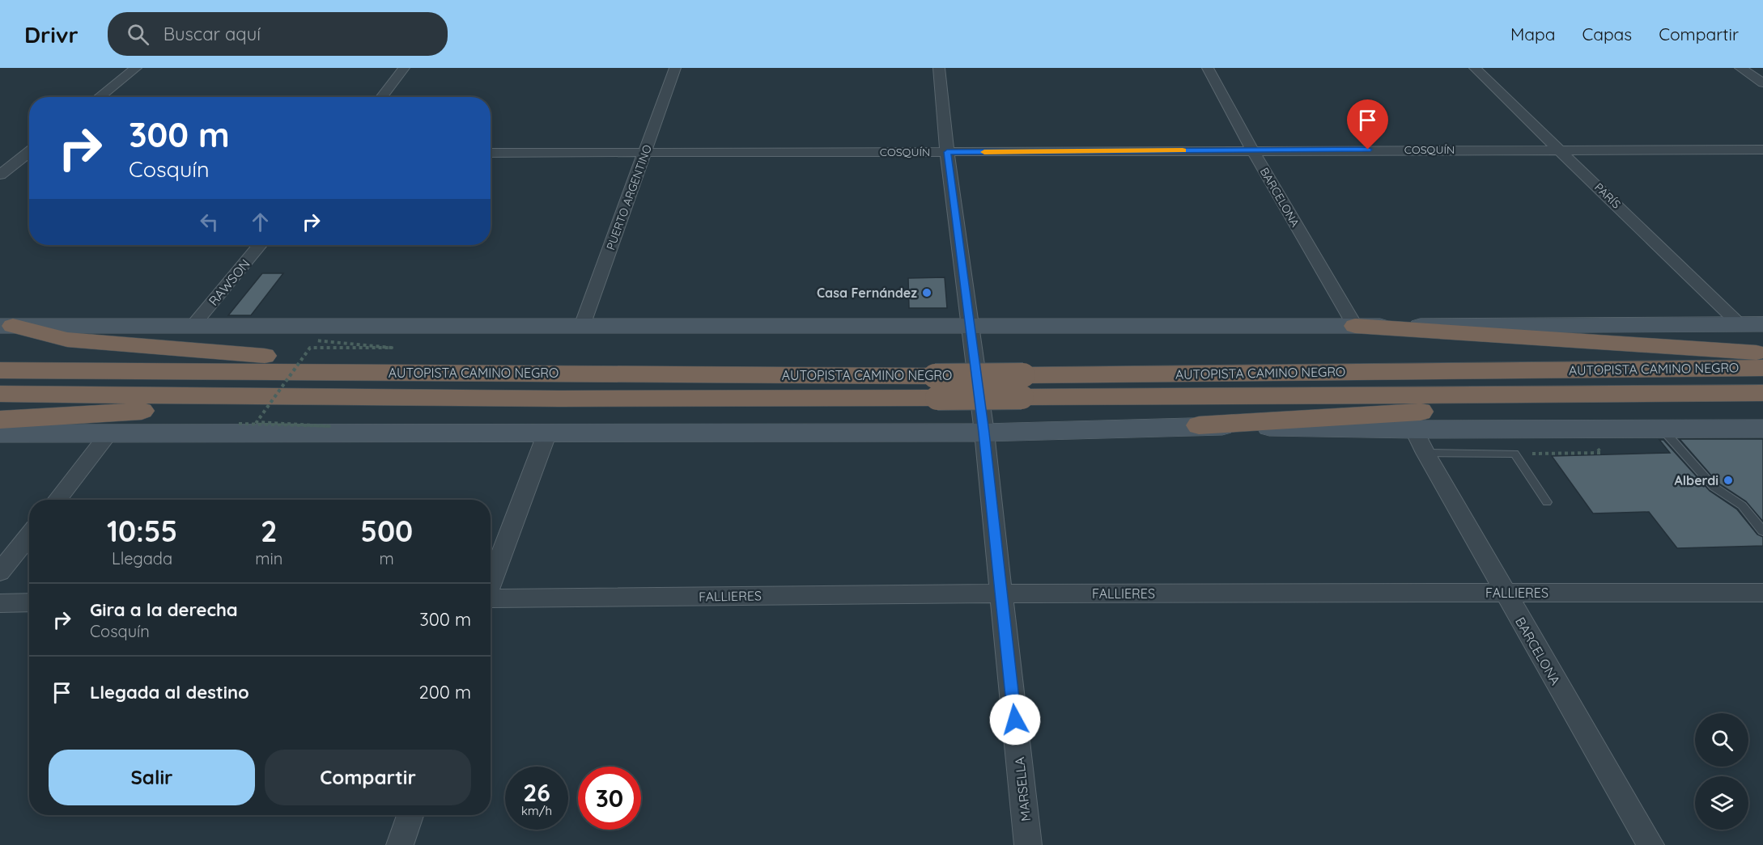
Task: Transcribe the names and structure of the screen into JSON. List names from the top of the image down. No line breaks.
{"streets":{"highway":["AUTOPISTA CAMINO NEGRO"],"street":["COSQUÍN","PARÍS","PUERTO ARGENTINO","BARCELONA","RAWSON","FALLIERES","MARSELLA"]},"crossings":[["COSQUÍN","PARÍS"],["COSQUÍN","PUERTO ARGENTINO"],["COSQUÍN","BARCELONA"],["COSQUÍN","MARSELLA"],["BARCELONA","FALLIERES"],["FALLIERES","MARSELLA"]],"places":["Casa Fernández","Alberdi"],"page":{"header":"Drivr","search":"Buscar aquí","nav":["Mapa","Capas","Compartir"],"turn":["300 m","Cosquín"],"eta":["10:55","Llegada","2","min","500","m"],"list":[{"name":"Gira a la derecha","note":"Cosquín","value":"300 m"},{"name":"Llegada al destino","value":"200 m"}],"buttons":["Salir","Compartir"],"speed":"26 km/h","limit":"30"}}
